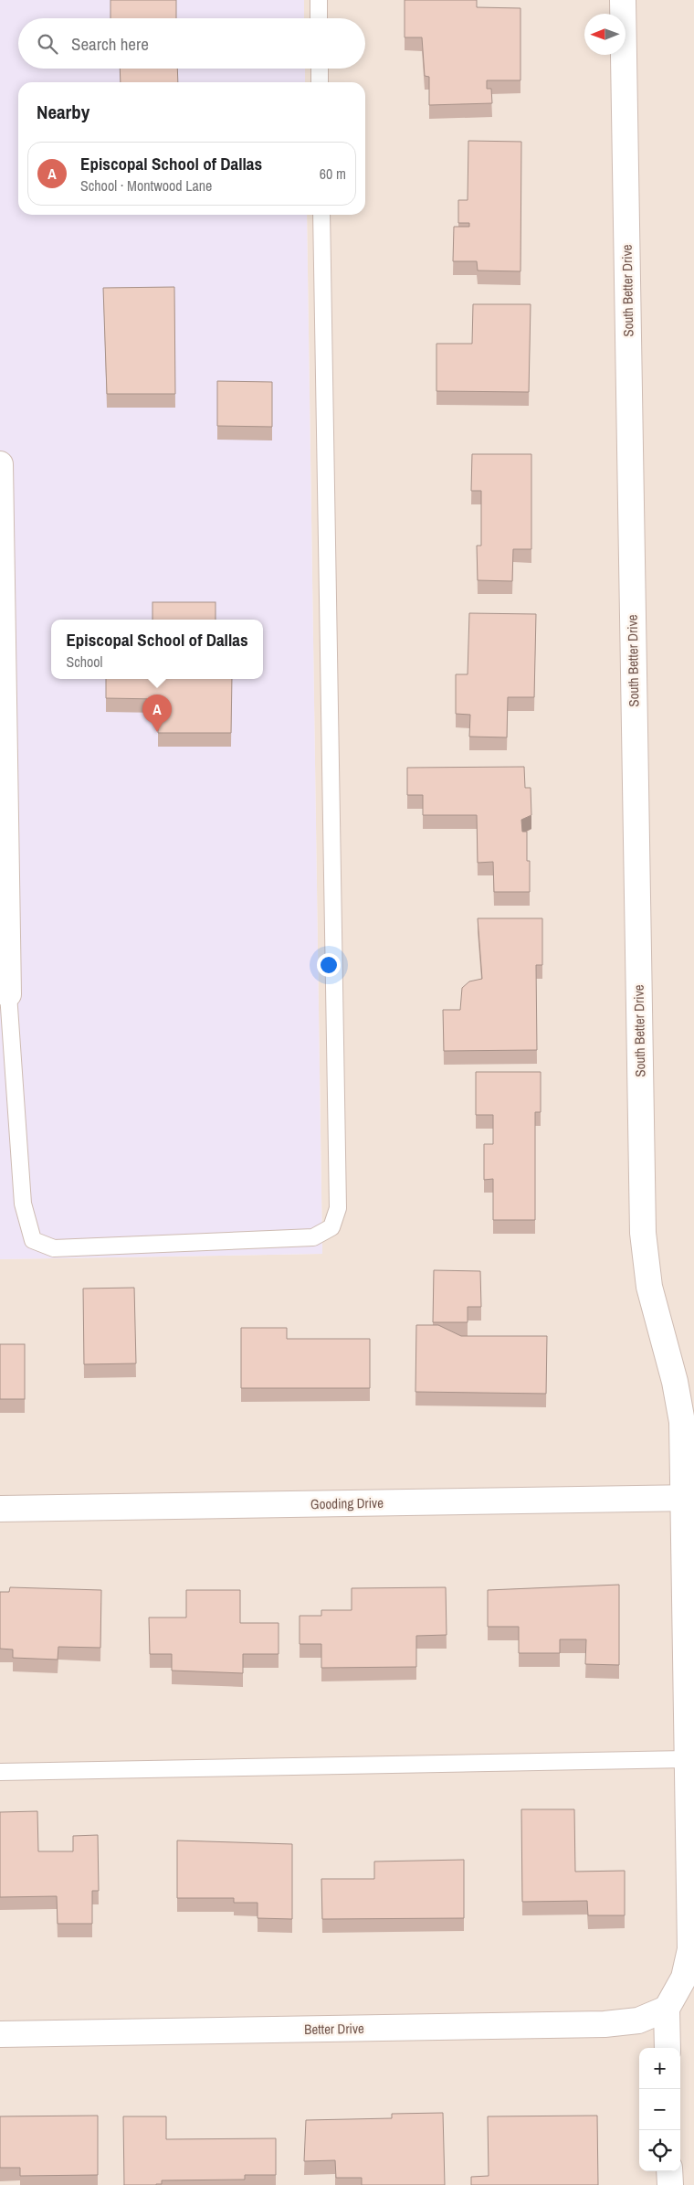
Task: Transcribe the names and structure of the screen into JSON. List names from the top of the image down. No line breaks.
{"streets":{"street":["South Better Drive","Gooding Drive","Better Drive"]},"crossings":[["South Better Drive","Gooding Drive"],["South Better Drive","Better Drive"]],"north":"left","page":{"search":"Search here","heading":"Nearby","list":[{"mark":"A","name":"Episcopal School of Dallas","note":"School · Montwood Lane","value":"60 m"}],"popup":["Episcopal School of Dallas","School"],"pins":"A","map_buttons":["+","−"]}}
